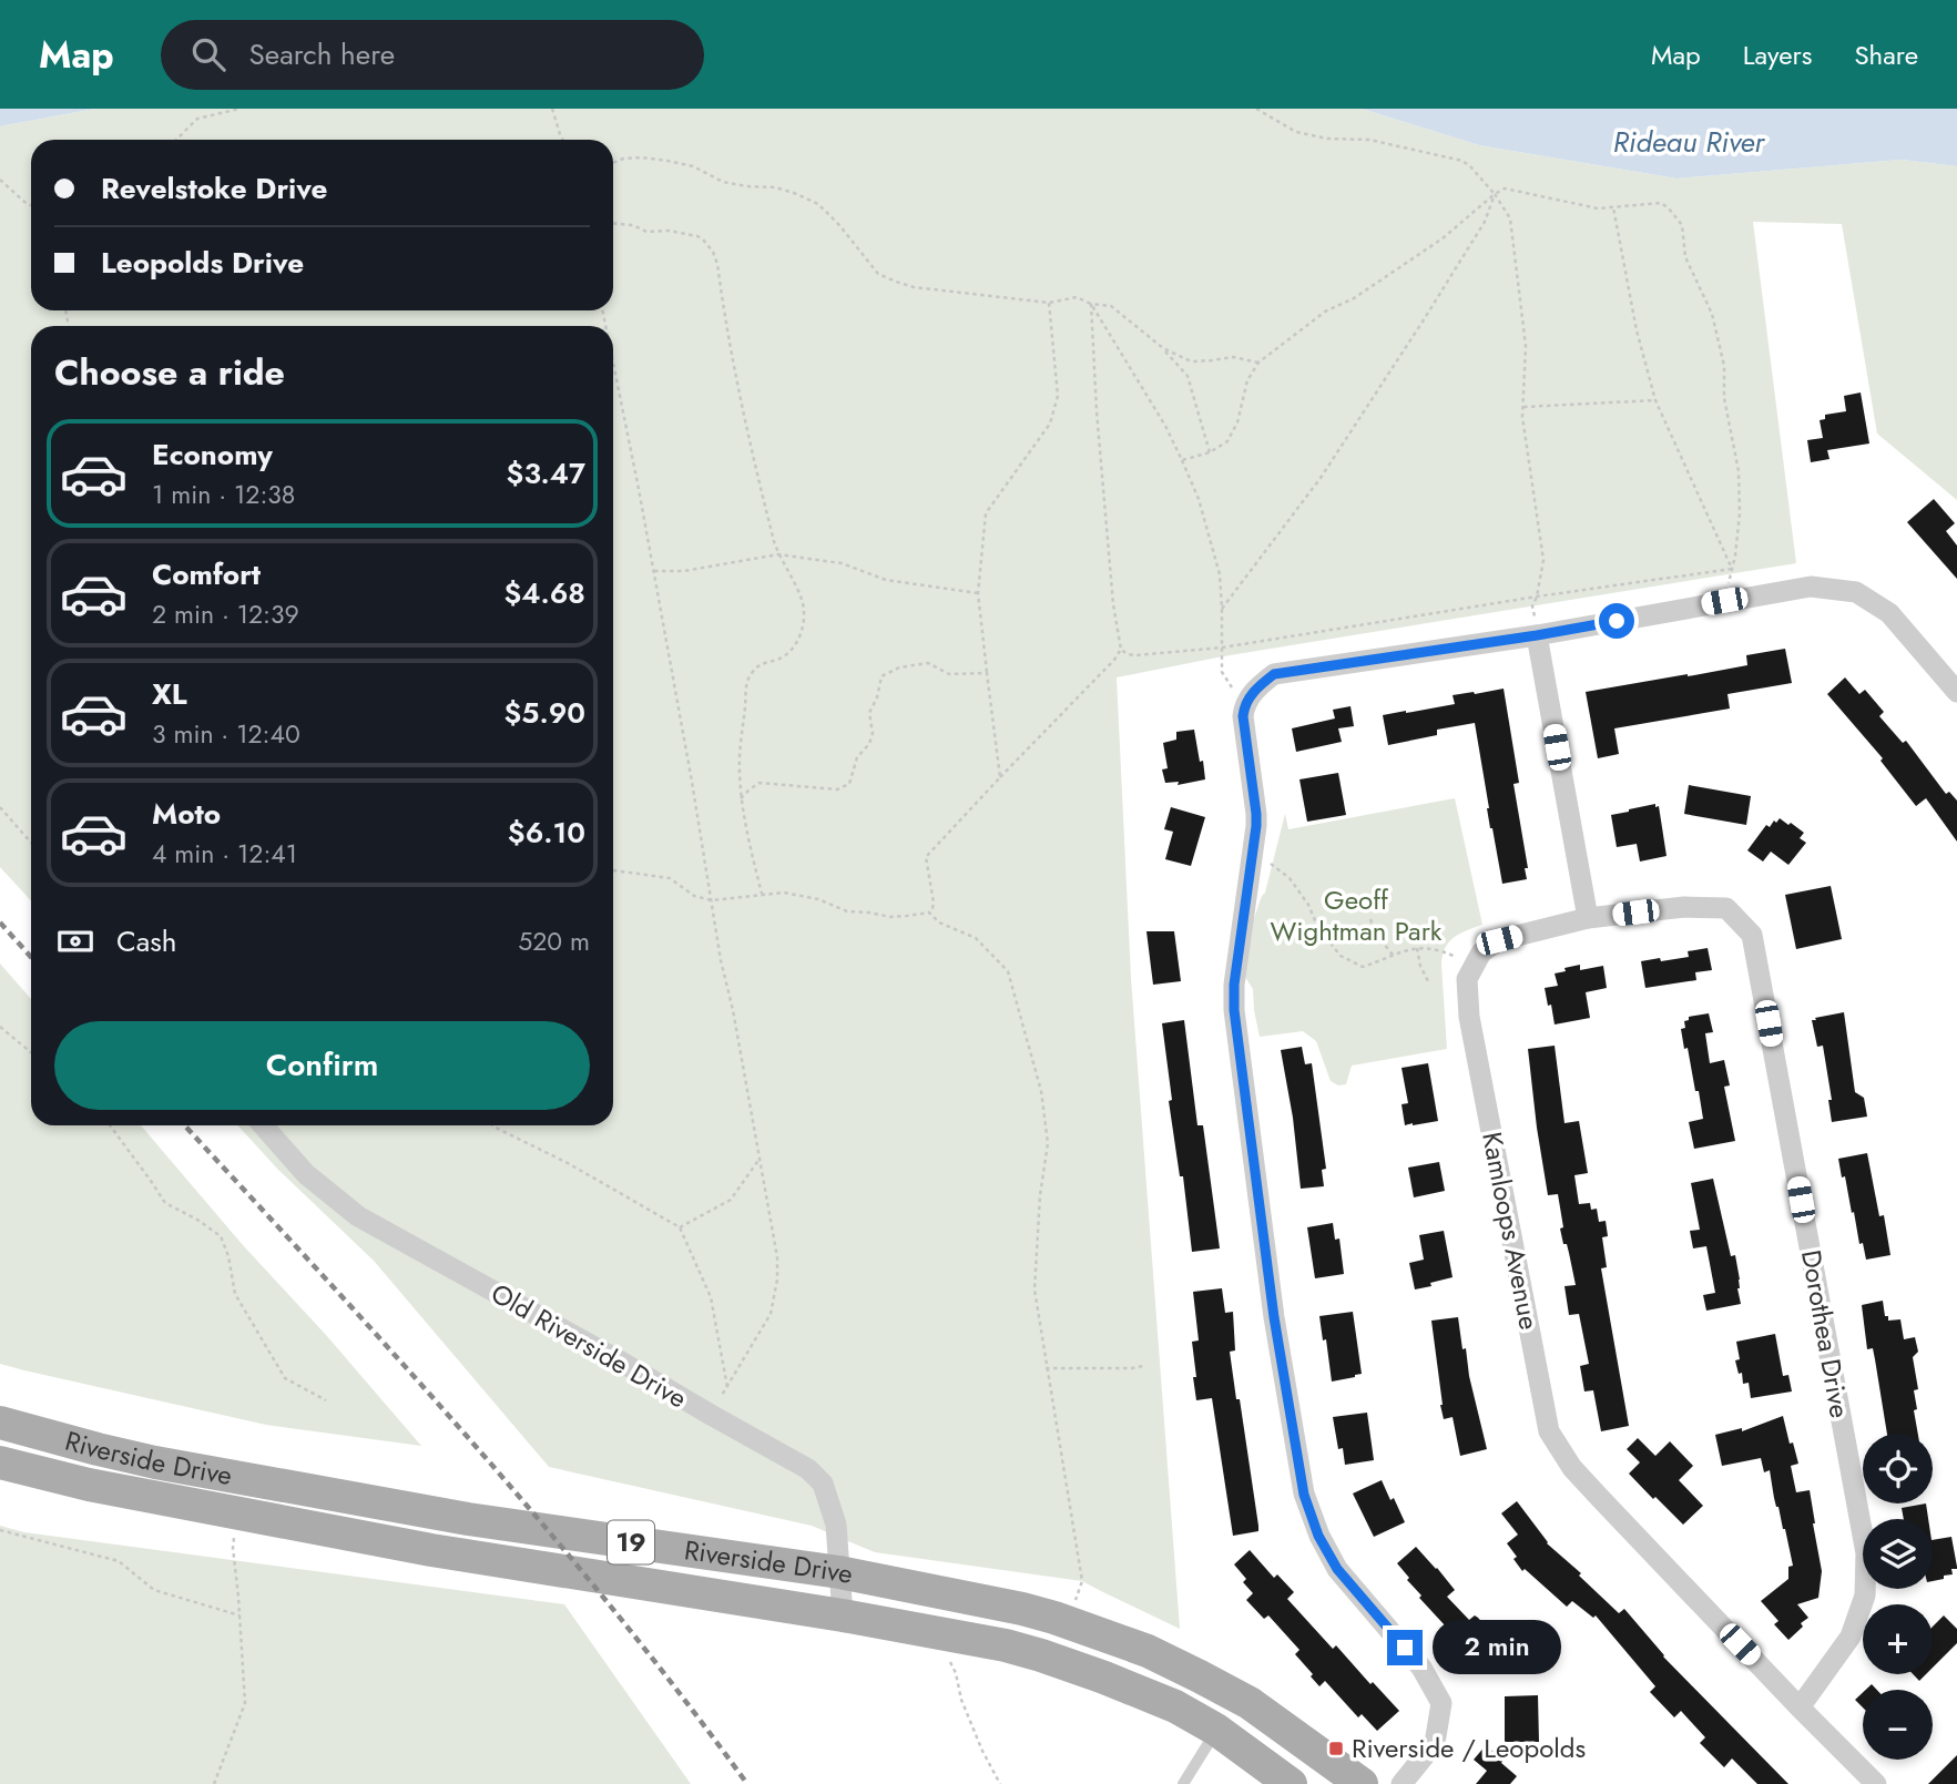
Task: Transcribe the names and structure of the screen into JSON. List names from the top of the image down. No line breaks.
{"streets":{"main road":["Riverside Drive","19"],"street":["Kamloops Avenue","Dorothea Drive","Old Riverside Drive"]},"crossings":[["Kamloops Avenue","Dorothea Drive"],["Old Riverside Drive","Riverside Drive"]],"water":["Rideau River"],"parks":["Geoff Wightman Park"],"places":{"transit":["Riverside / Leopolds"]},"page":{"header":"Map","search":"Search here","nav":["Map","Layers","Share"],"banner":["Revelstoke Drive","Leopolds Drive"],"heading":"Choose a ride","list":[{"name":"Economy","note":"1 min · 12:38","value":"$3.47"},{"name":"Comfort","note":"2 min · 12:39","value":"$4.68"},{"name":"XL","note":"3 min · 12:40","value":"$5.90"},{"name":"Moto","note":"4 min · 12:41","value":"$6.10"}],"pay":["Cash","520 m"],"buttons":"Confirm","map_buttons":["+","−"],"bubble":"2 min"}}
